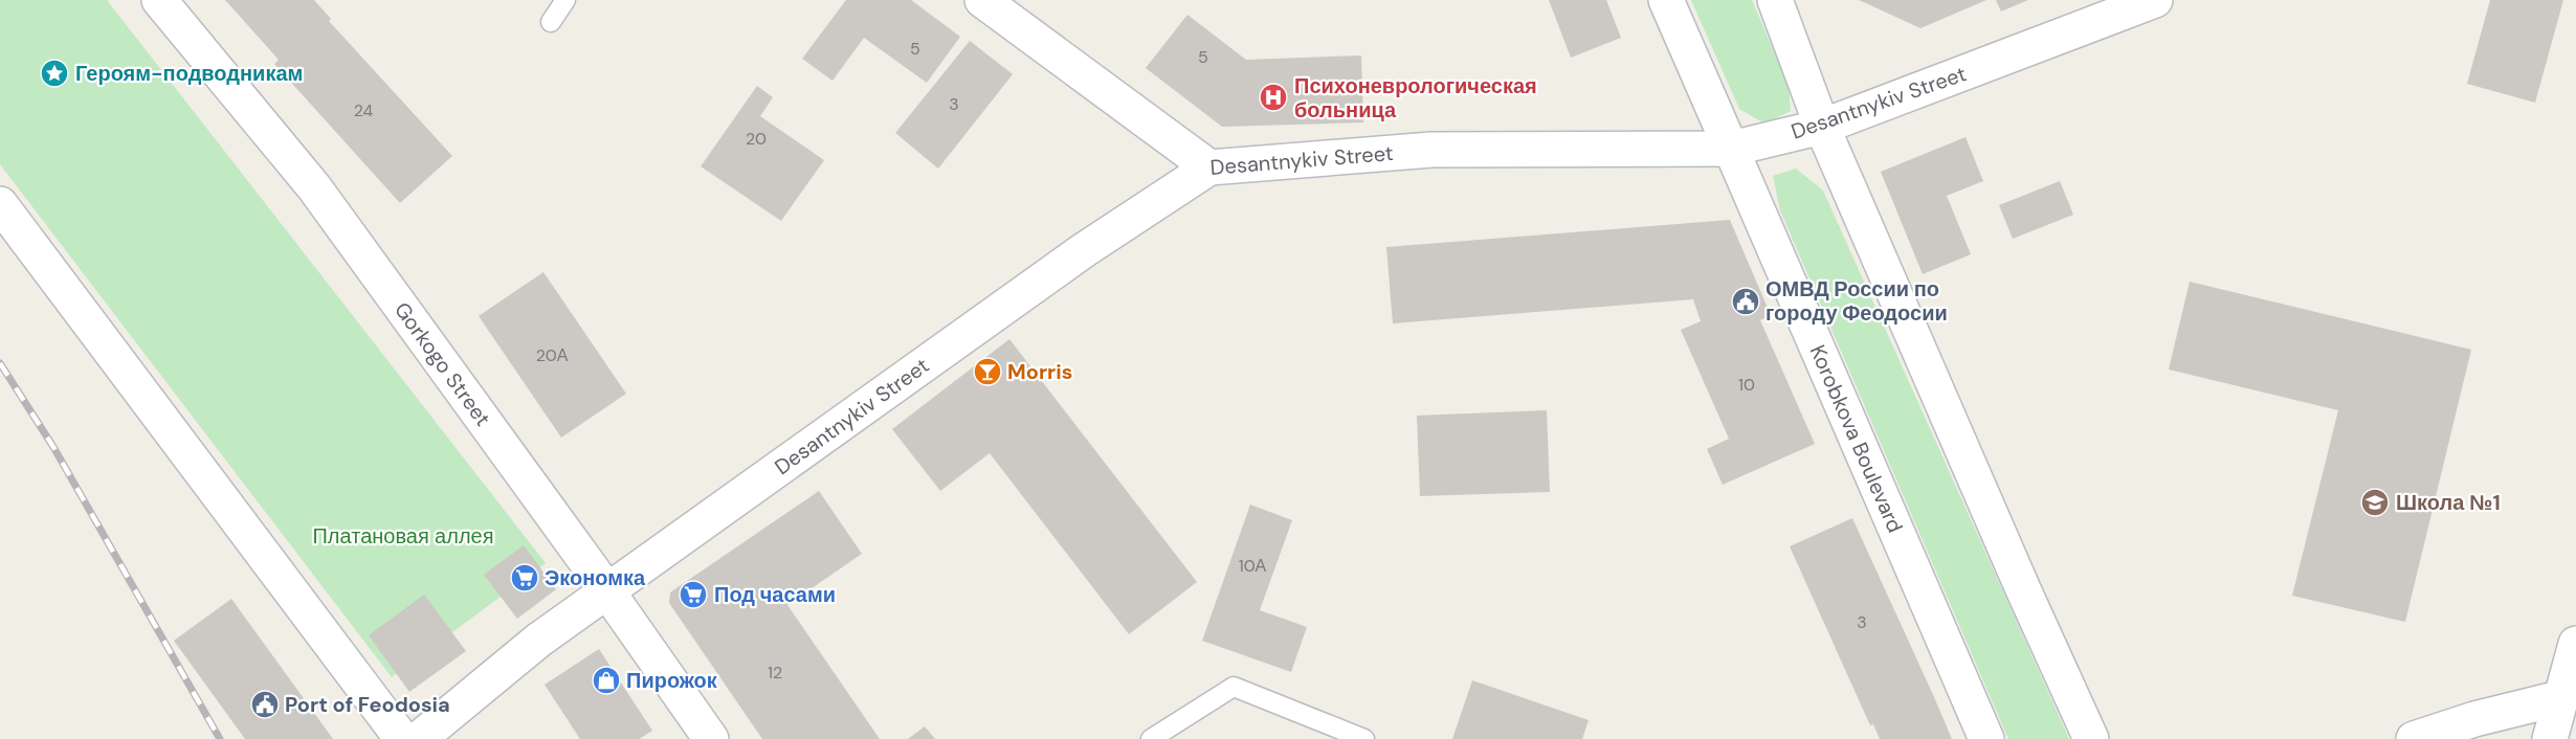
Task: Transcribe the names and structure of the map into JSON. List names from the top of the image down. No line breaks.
{"streets":{"street":["Desantnykiv Street","Gorkogo Street","Korobkova Boulevard"]},"crossings":[["Desantnykiv Street","Gorkogo Street"],["Desantnykiv Street","Korobkova Boulevard"]],"parks":["Платановая аллея"],"places":{"place":["Героям-подводникам"],"hospital":["Психоневрологическая больница"],"public building":["ОМВД России по городу Феодосии","Port of Feodosia"],"bar":["Morris"],"school or university":["Школа №1"],"supermarket":["Экономка","Под часами"],"shop":["Пирожок"]},"house_numbers":["5","5","3","24","20","20А","10","10А","3","12"]}
